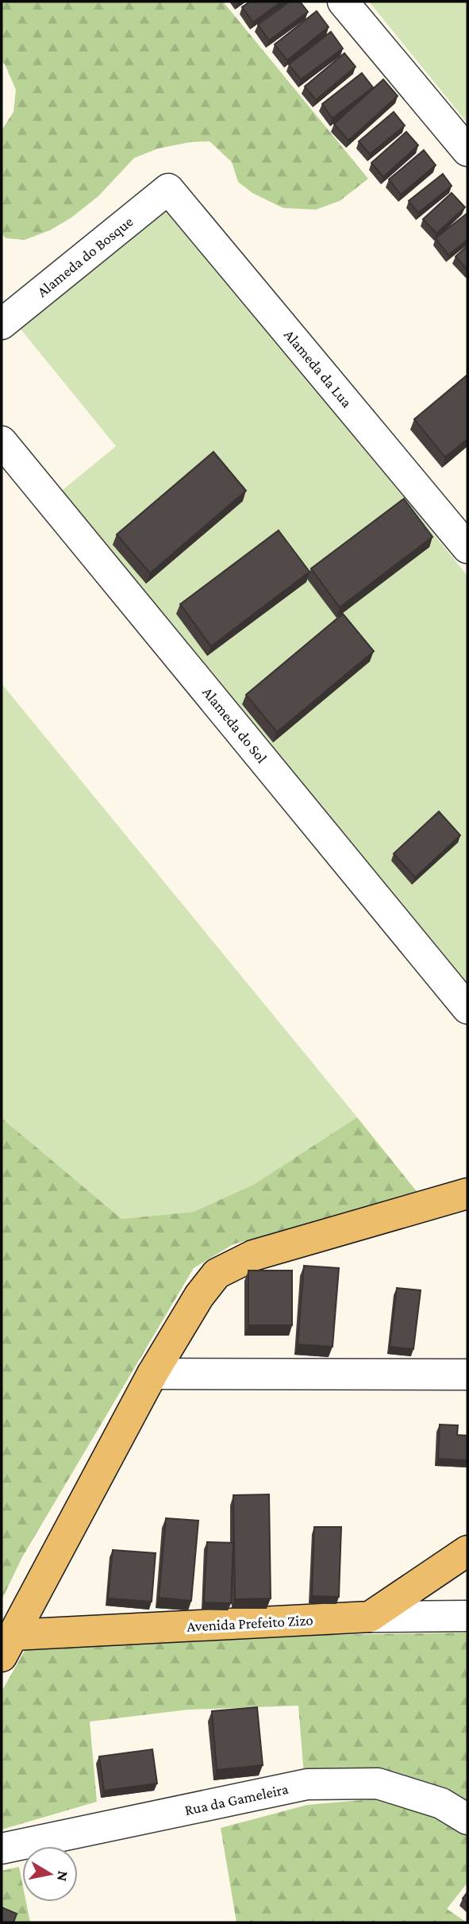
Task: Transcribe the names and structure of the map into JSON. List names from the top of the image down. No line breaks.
{"streets":{"main road":["Avenida Prefeito Zizo"],"street":["Alameda do Bosque","Alameda da Lua","Alameda do Sol","Rua da Gameleira"]},"crossings":[["Alameda do Bosque","Alameda da Lua"]],"north":"right"}
